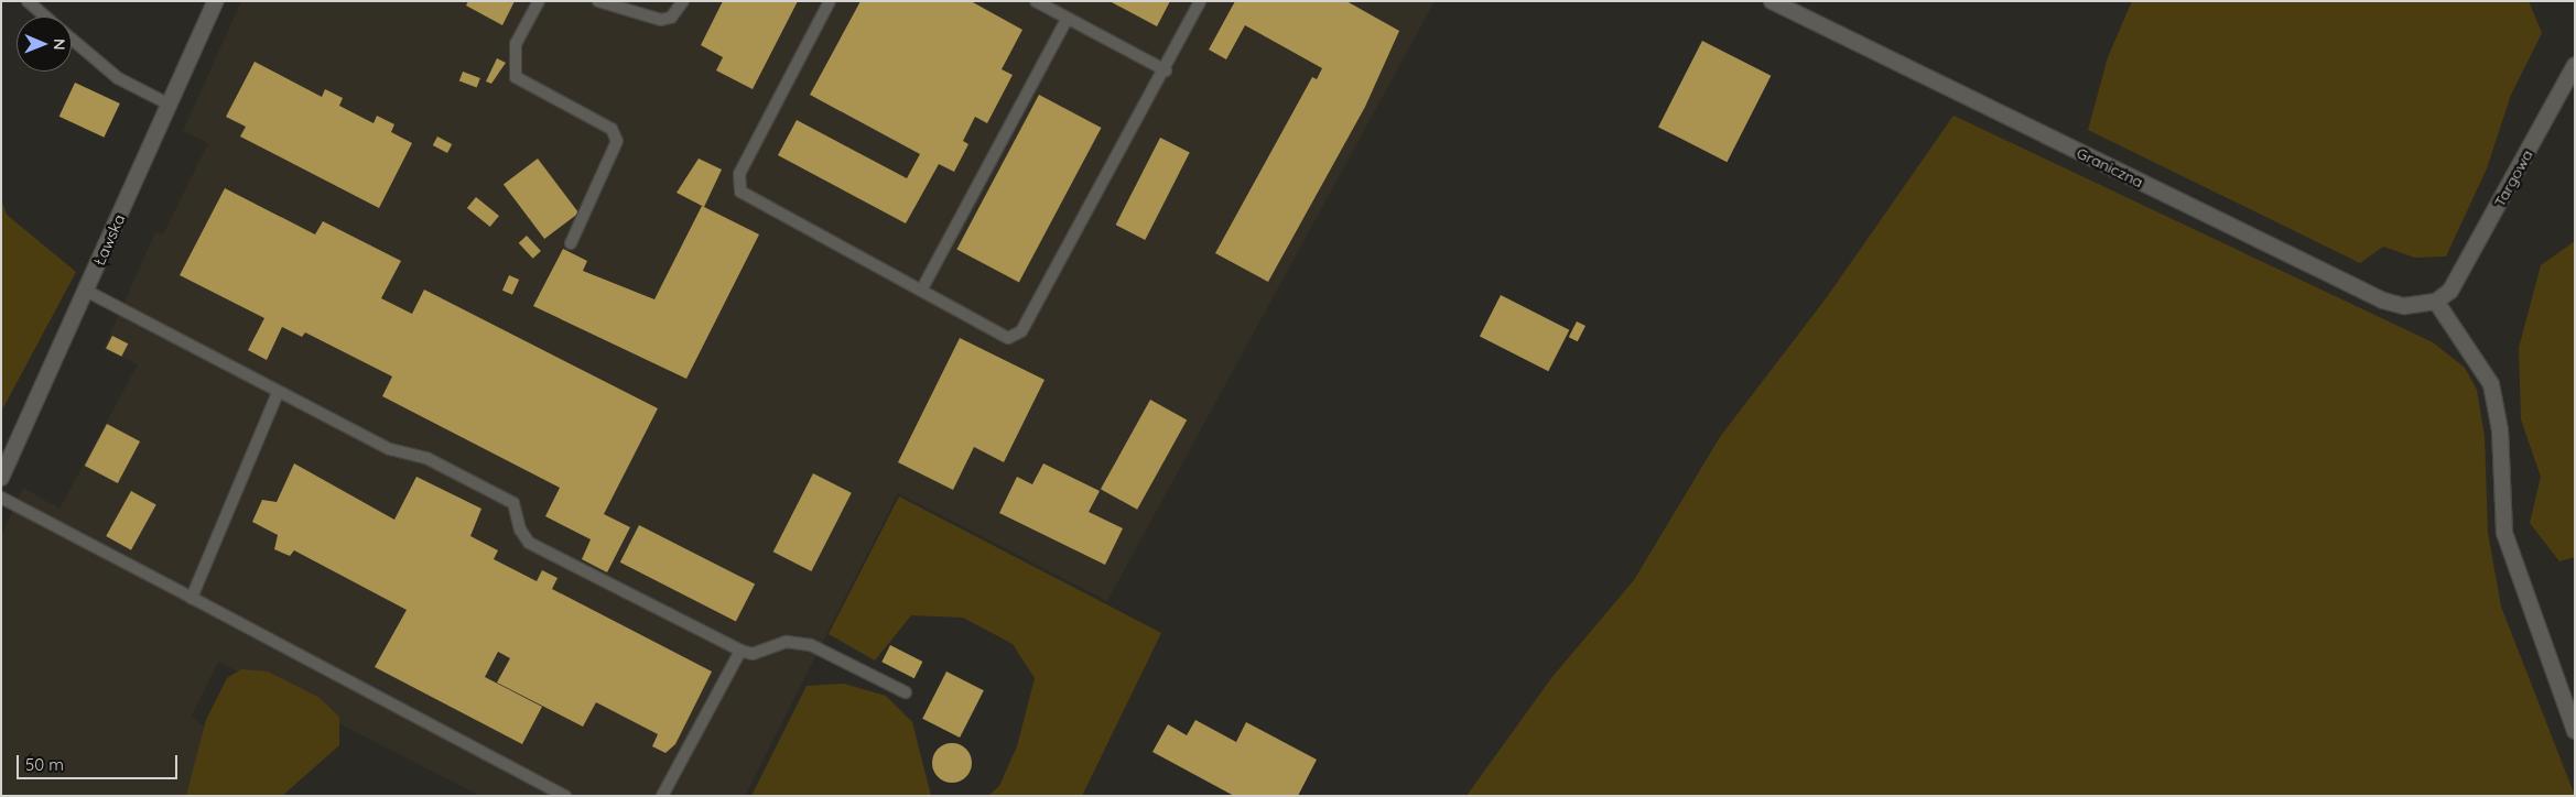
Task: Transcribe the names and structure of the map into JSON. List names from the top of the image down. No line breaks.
{"streets":{"street":["Graniczna","Targowa","Ławska"]},"crossings":[["Graniczna","Targowa"]],"scale_bar":"50 m","north":"right"}
